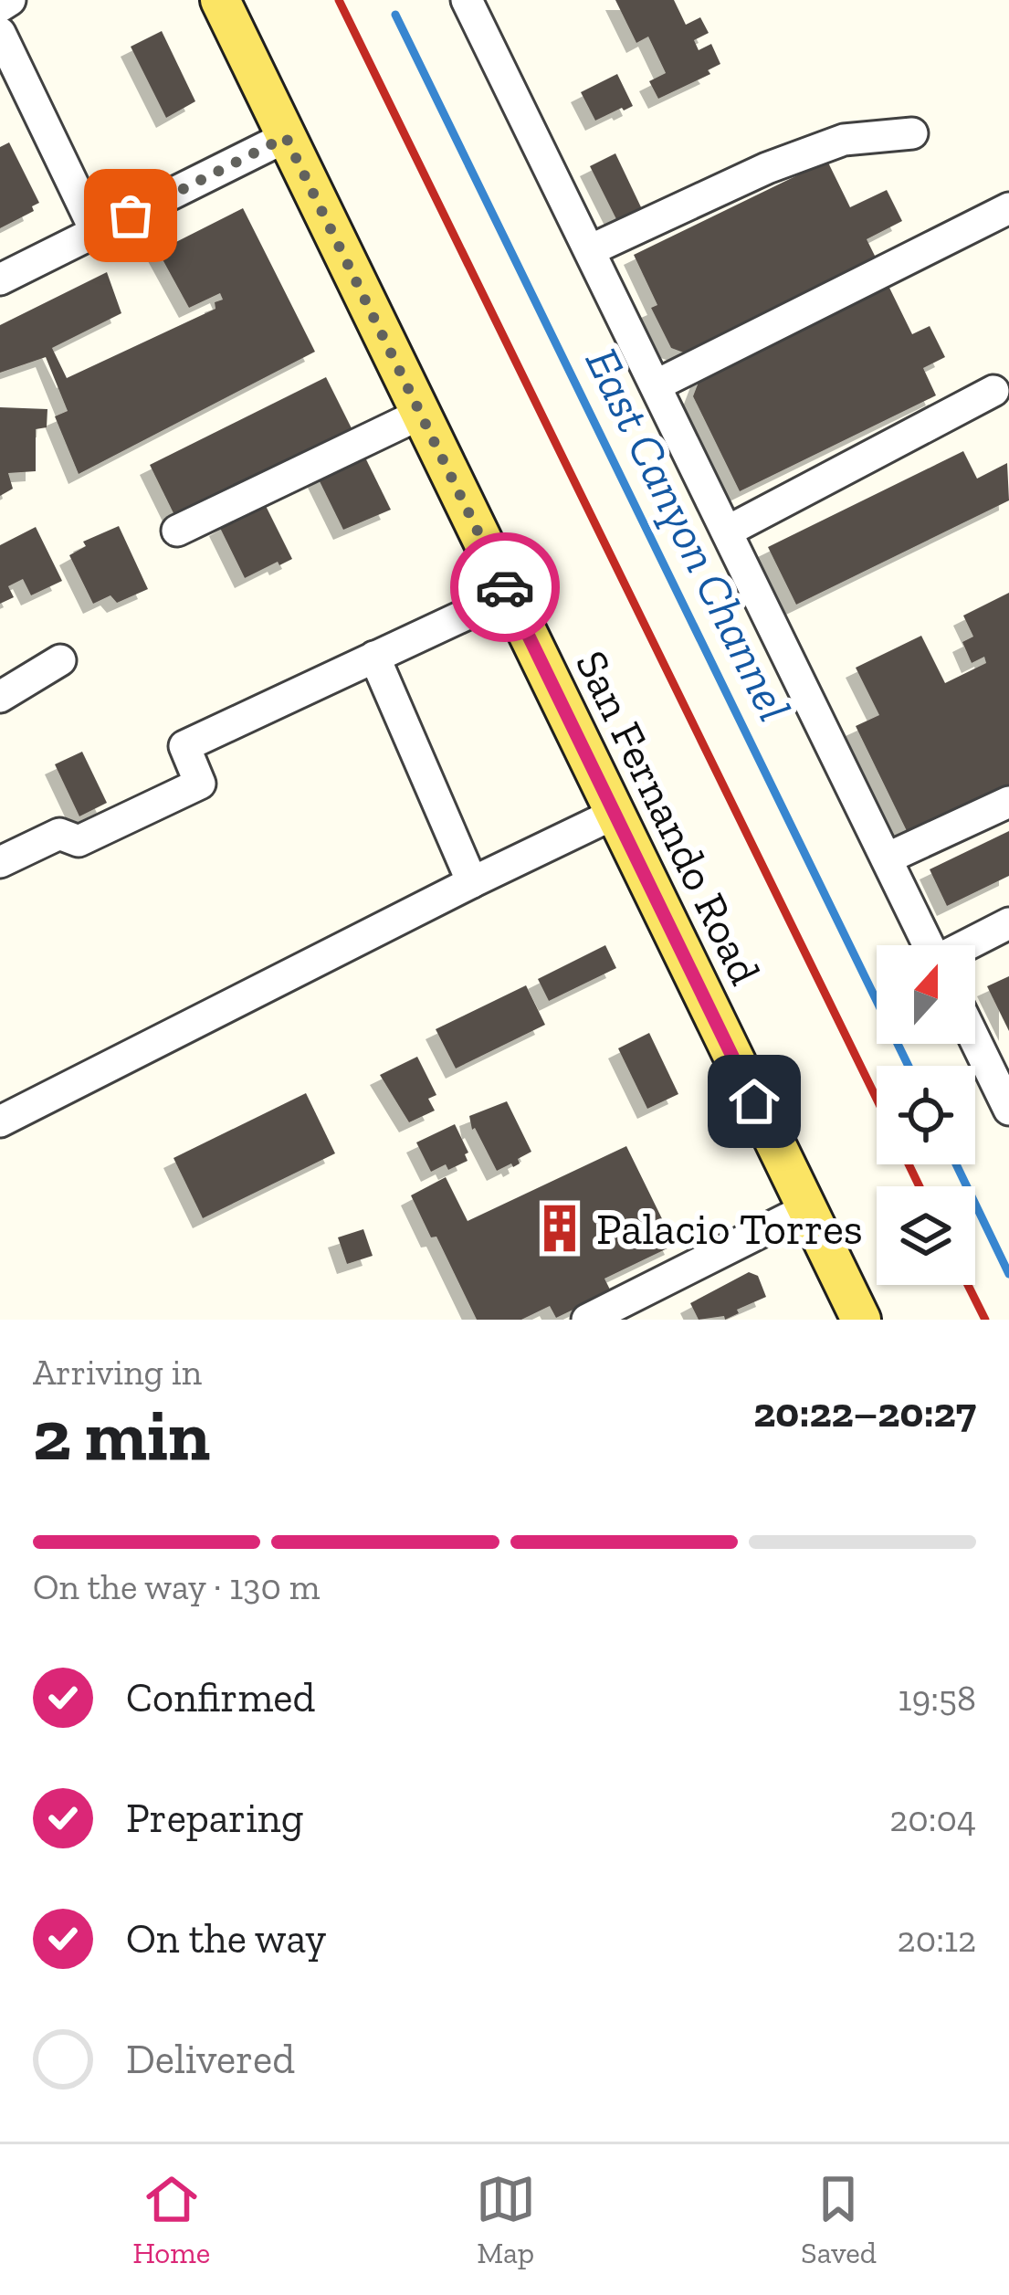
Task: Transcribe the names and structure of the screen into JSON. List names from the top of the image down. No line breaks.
{"streets":{"main road":["San Fernando Road"]},"water":["East Canyon Channel"],"places":{"building":["Palacio Torres"]},"north":"top","page":{"heading":["2 min","Arriving in","20:22–20:27"],"bar":"On the way · 130 m","list":[["Confirmed","19:58"],["Preparing","20:04"],["On the way","20:12"],"Delivered"],"tabs":["Home","Map","Saved"]}}
